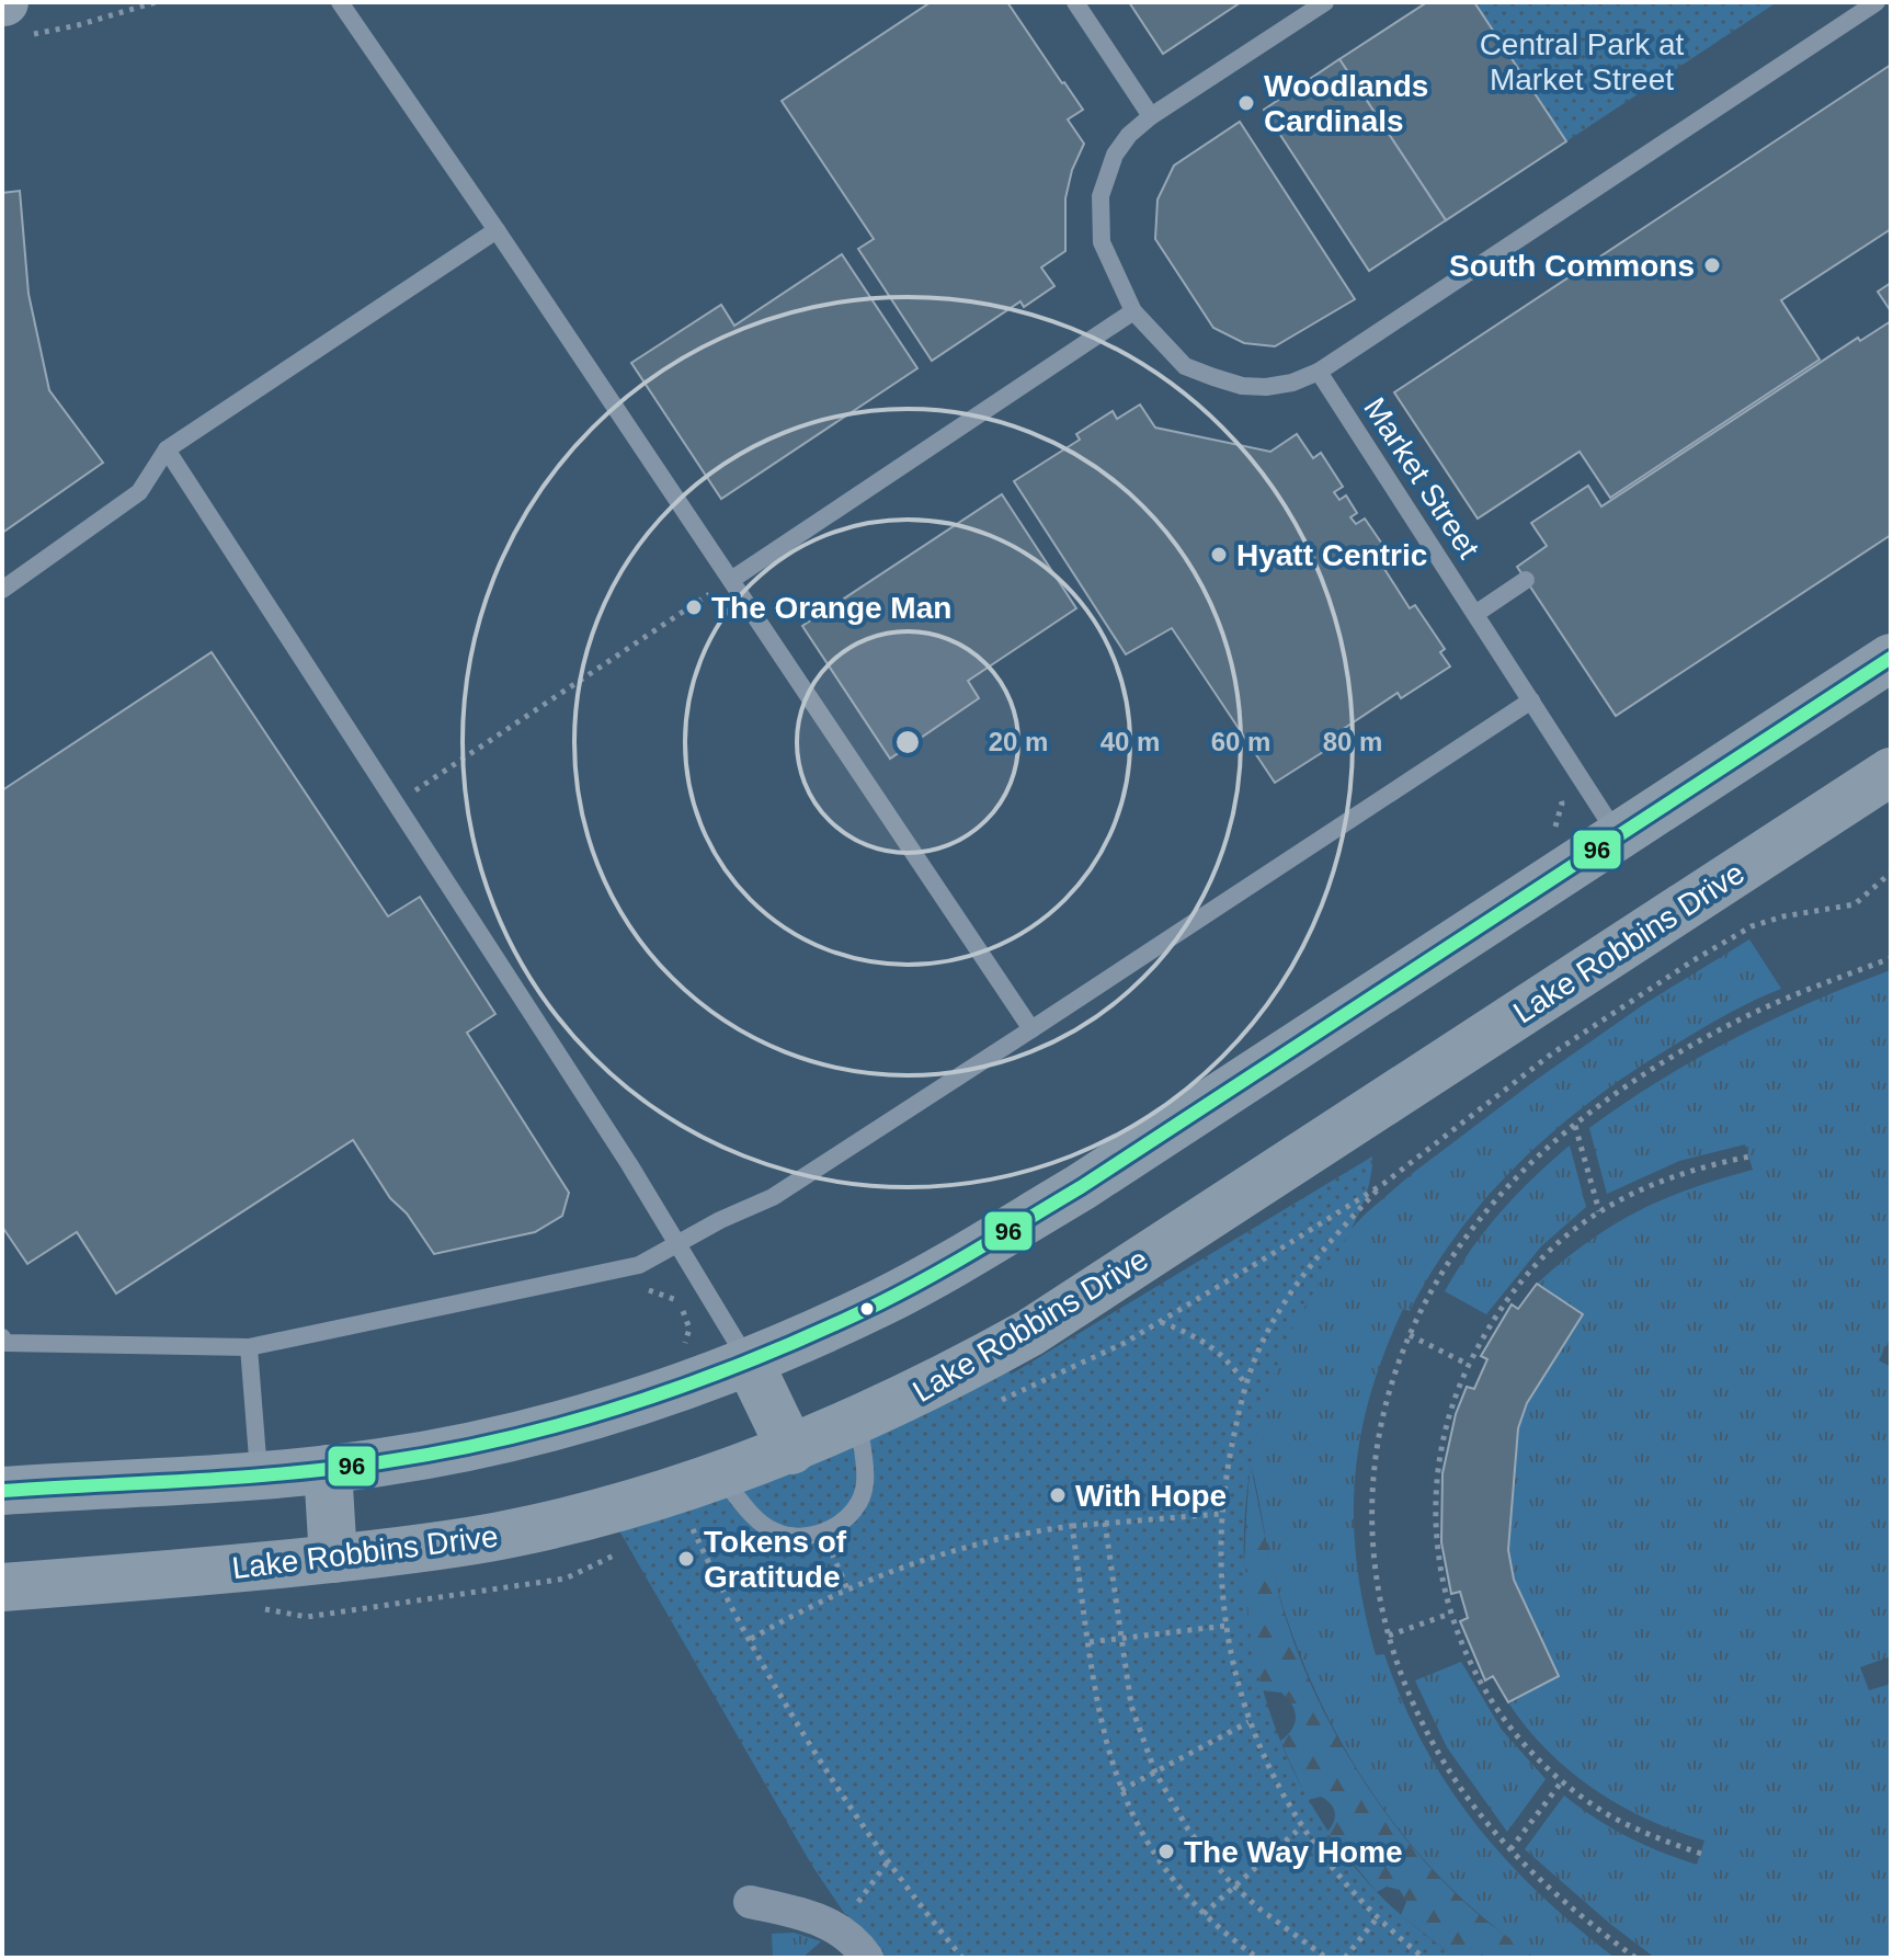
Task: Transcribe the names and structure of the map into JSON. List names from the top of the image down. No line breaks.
{"streets":{"street":["Lake Robbins Drive"],"lane":["Market Street"]},"parks":["Central Park at Market Street"],"places":["Woodlands Cardinals","South Commons","Hyatt Centric","The Orange Man","With Hope","Tokens of Gratitude","The Way Home"],"lines":["transit line 96"],"rings":["20 m","40 m","60 m","80 m"]}
